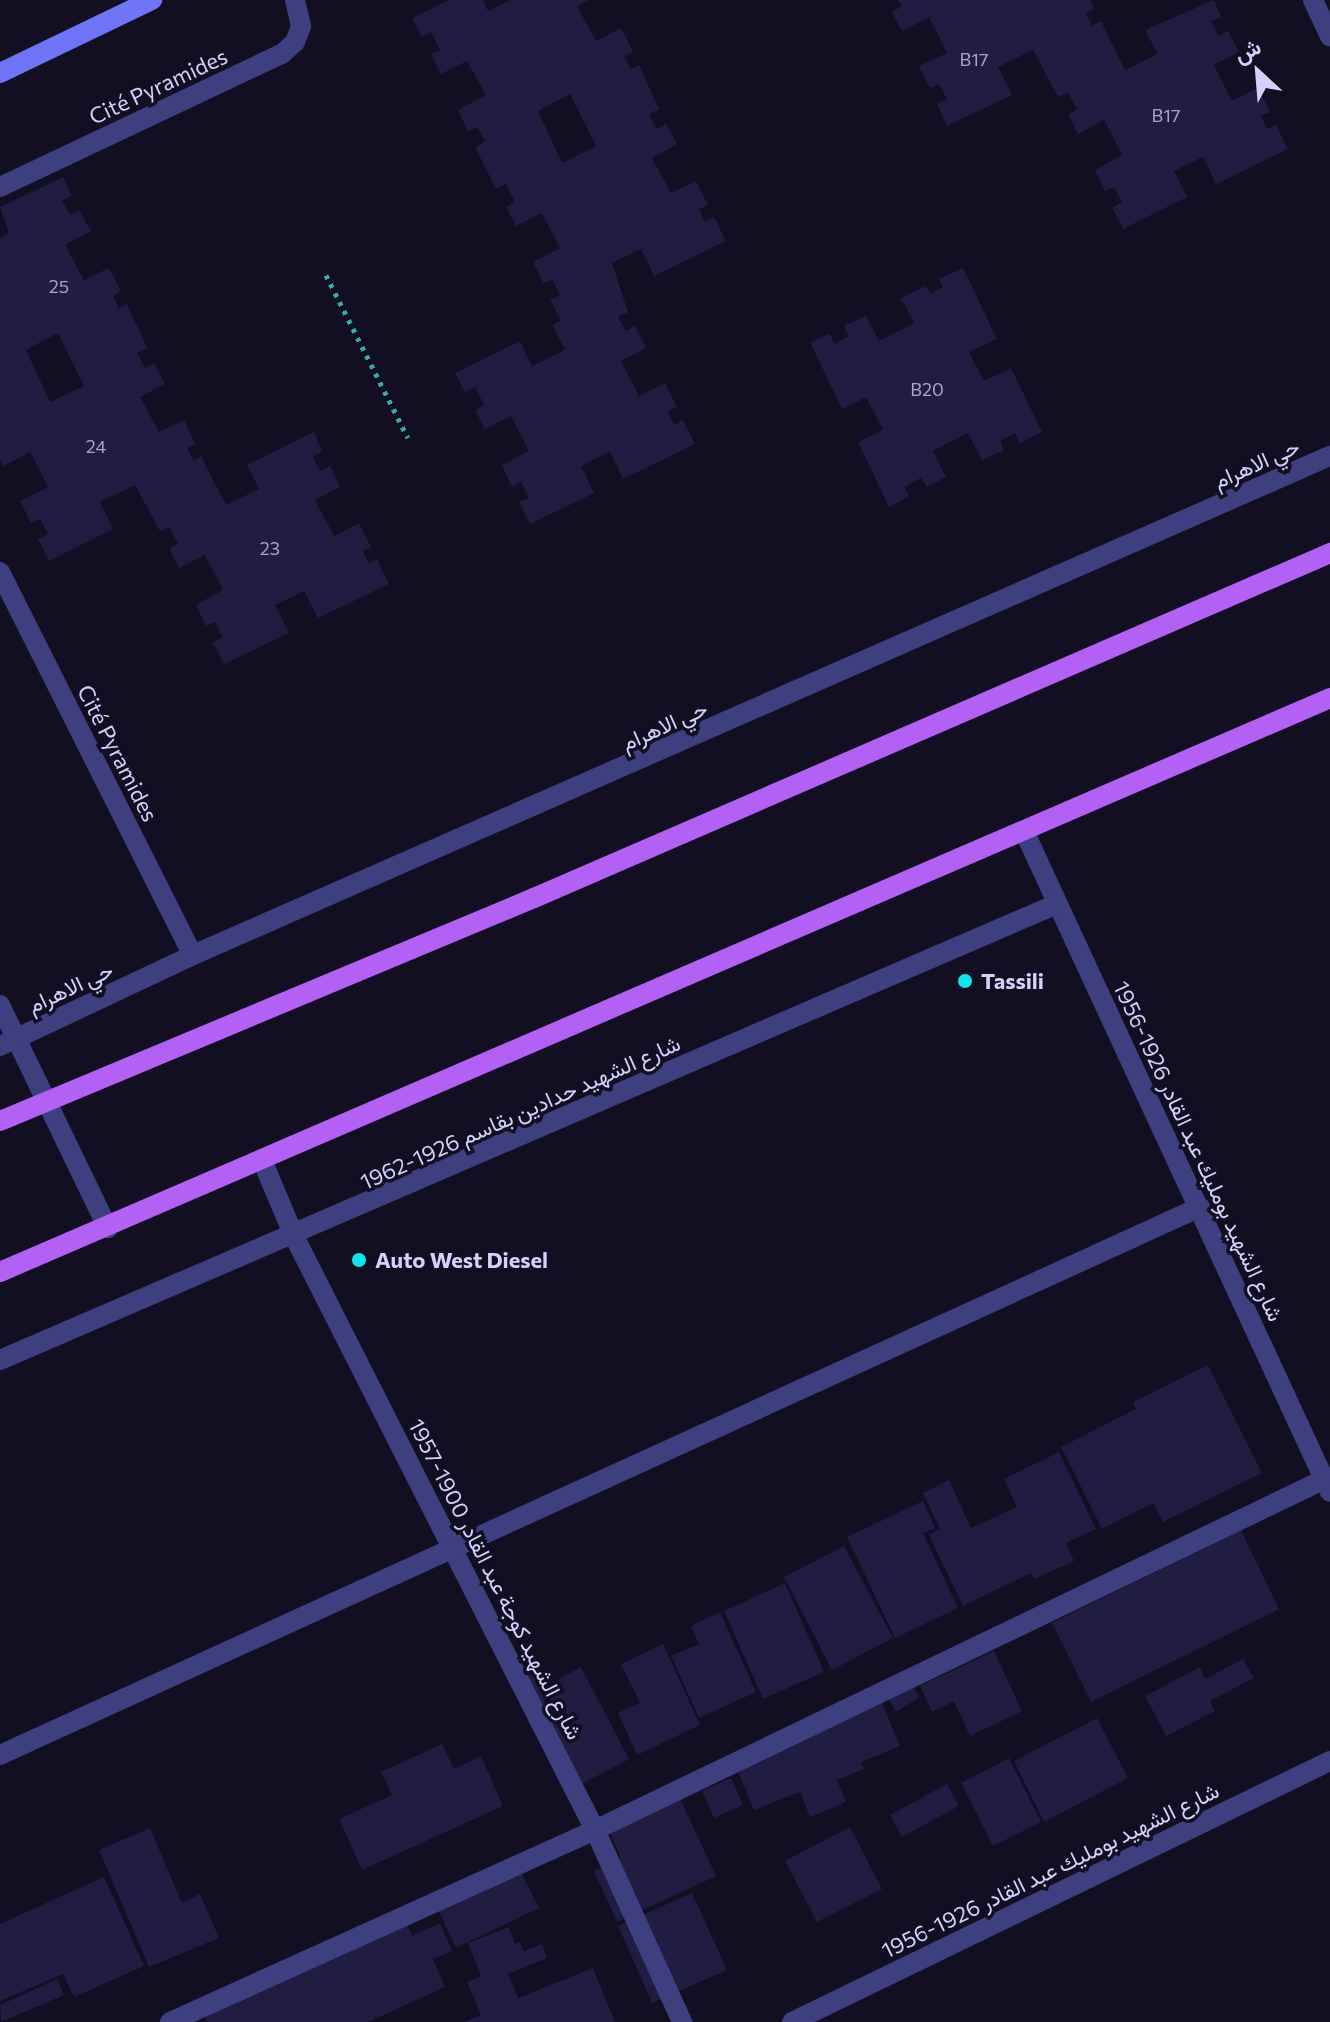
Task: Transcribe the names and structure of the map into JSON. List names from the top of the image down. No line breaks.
{"streets":{"street":["Cité Pyramides","حي الاهرام","شارع الشهيد حدادين بقاسم 1926-1962","شارع الشهيد بومليك عبد القادر 1926-1956","شارع الشهيد كوجة عبد القادر 1900-1957"]},"crossings":[["Cité Pyramides","حي الاهرام"],["شارع الشهيد حدادين بقاسم 1926-1962","شارع الشهيد بومليك عبد القادر 1926-1956"],["شارع الشهيد حدادين بقاسم 1926-1962","شارع الشهيد كوجة عبد القادر 1900-1957"]],"places":["Tassili","Auto West Diesel"],"house_numbers":["B17","B17","25","B20","24","23"],"north":"top left"}
